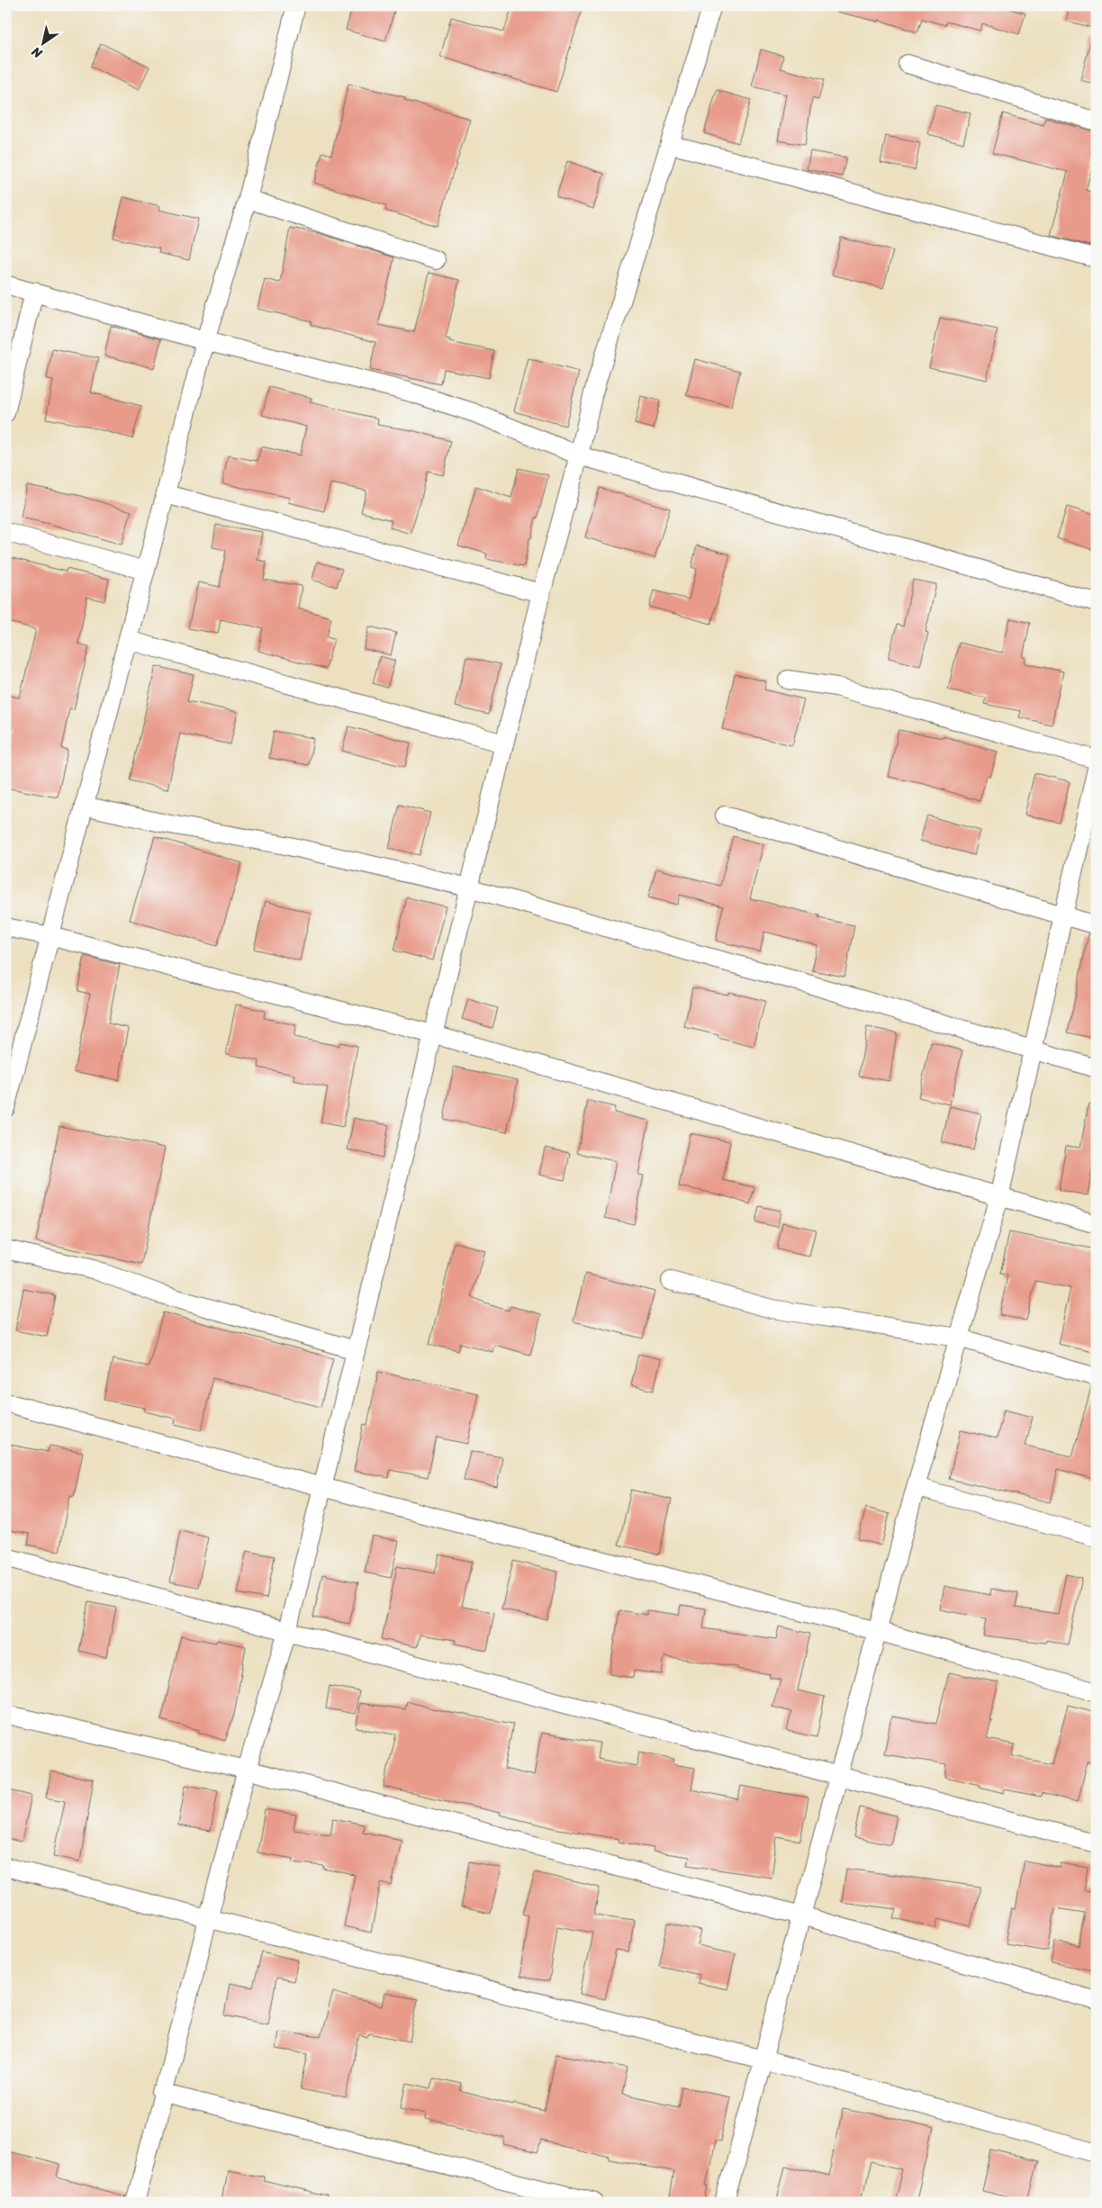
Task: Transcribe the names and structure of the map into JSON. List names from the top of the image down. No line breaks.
{"north":"bottom left"}
